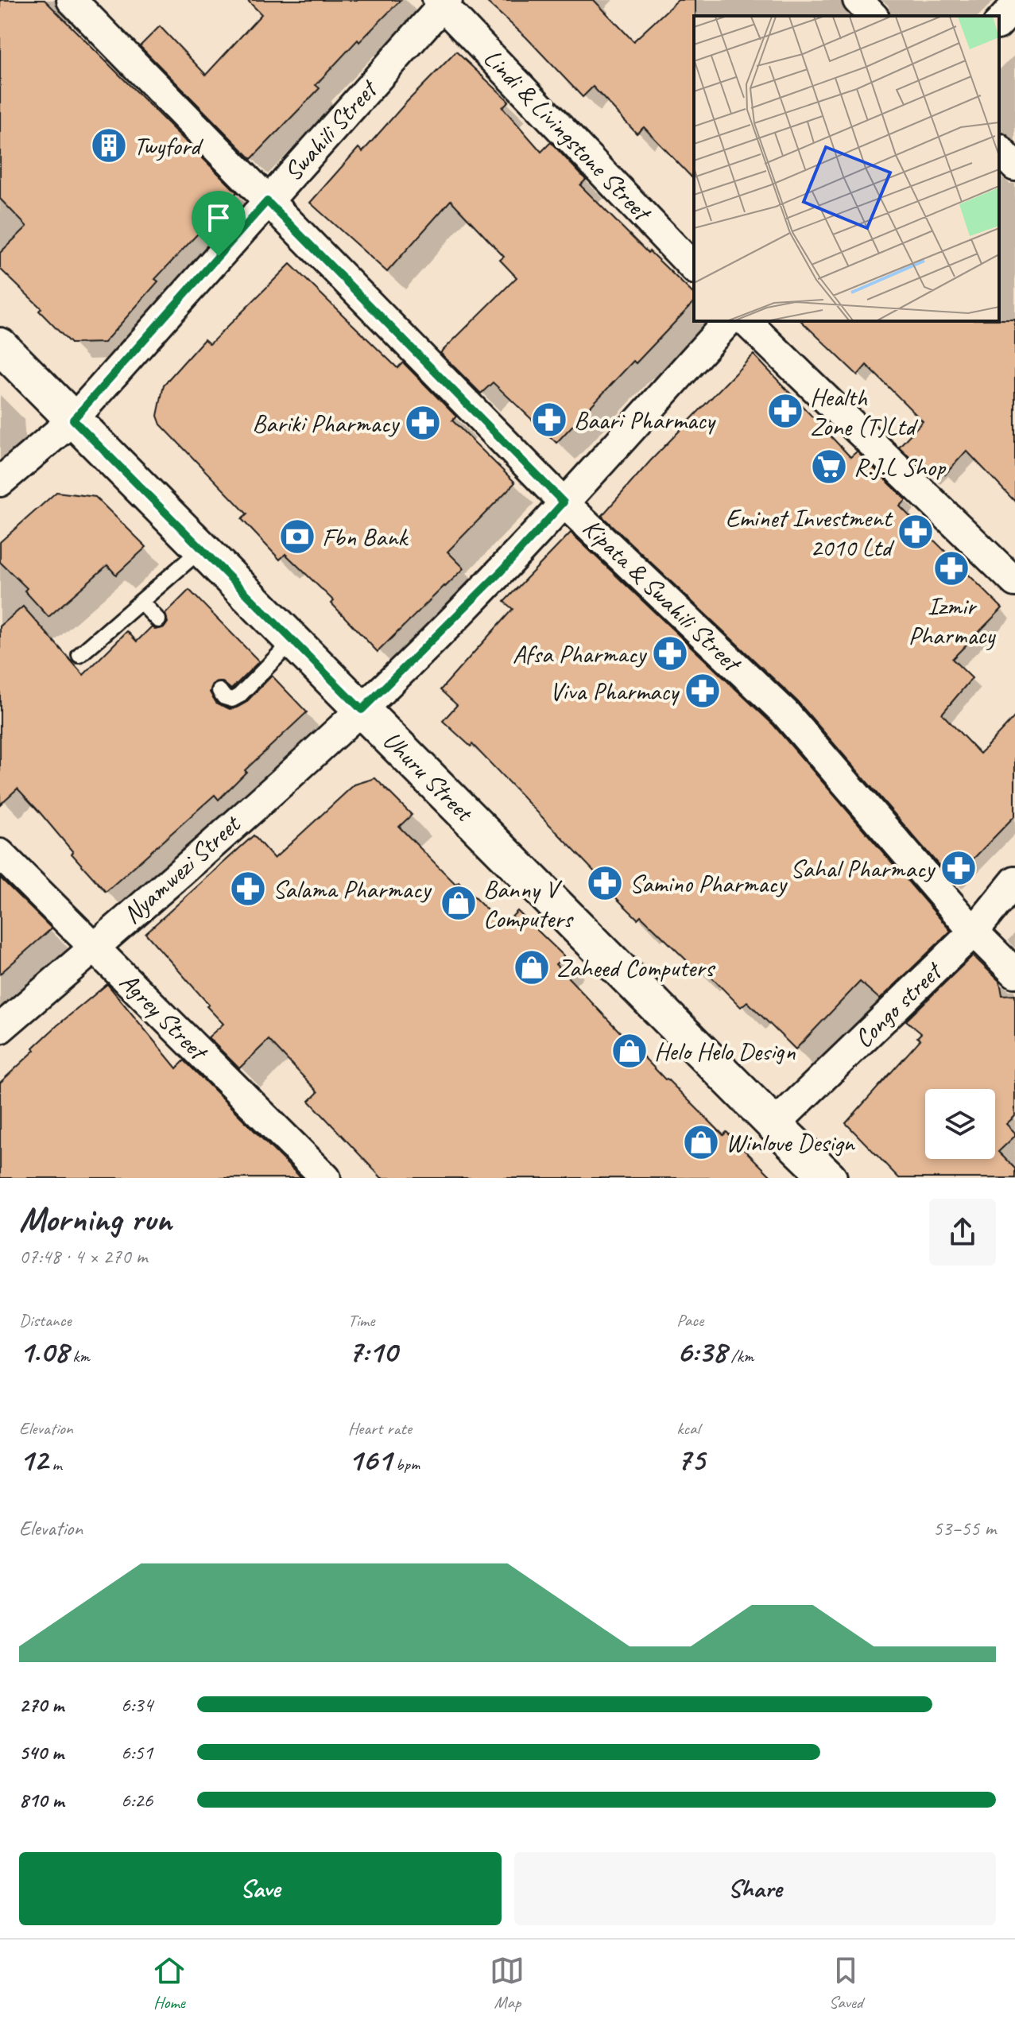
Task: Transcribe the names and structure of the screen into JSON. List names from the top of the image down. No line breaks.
{"streets":{"main road":["Uhuru Street"],"street":["Swahili Street","Lindi & Livingstone Street","Kipata & Swahili Street","Nyamwezi Street","Congo street","Agrey Street"]},"crossings":[["Swahili Street","Lindi & Livingstone Street"],["Swahili Street","Kipata & Swahili Street"],["Swahili Street","Uhuru Street"],["Kipata & Swahili Street","Nyamwezi Street"],["Kipata & Swahili Street","Congo street"],["Uhuru Street","Nyamwezi Street"],["Uhuru Street","Congo street"],["Nyamwezi Street","Agrey Street"]],"places":{"building":["Twyford"],"pharmacy":["Health Zone (T)Ltd","Baari Pharmacy","Bariki Pharmacy","Eminet Investment 2010 Ltd","Izmir Pharmacy","Afsa Pharmacy","Viva Pharmacy","Sahal Pharmacy","Samino Pharmacy","Salama Pharmacy"],"supermarket":["R.J.L Shop"],"bank":["Fbn Bank"],"shop":["Banny V Computers","Zaheed Computers","Helo Helo Design","Winlove Design"]},"page":{"heading":["Morning run","07:48 · 4 × 270 m"],"stats":[["Distance","1.08 km"],["Time","7:10"],["Pace","6:38 /km"],["Elevation","12 m"],["Heart rate","161 bpm"],["kcal","75"]],"chart":["Elevation","53–55 m"],"list":[{"name":"270 m","note":"6:34"},{"name":"540 m","note":"6:51"},{"name":"810 m","note":"6:26"}],"buttons":["Save","Share"],"tabs":["Home","Map","Saved"]}}
